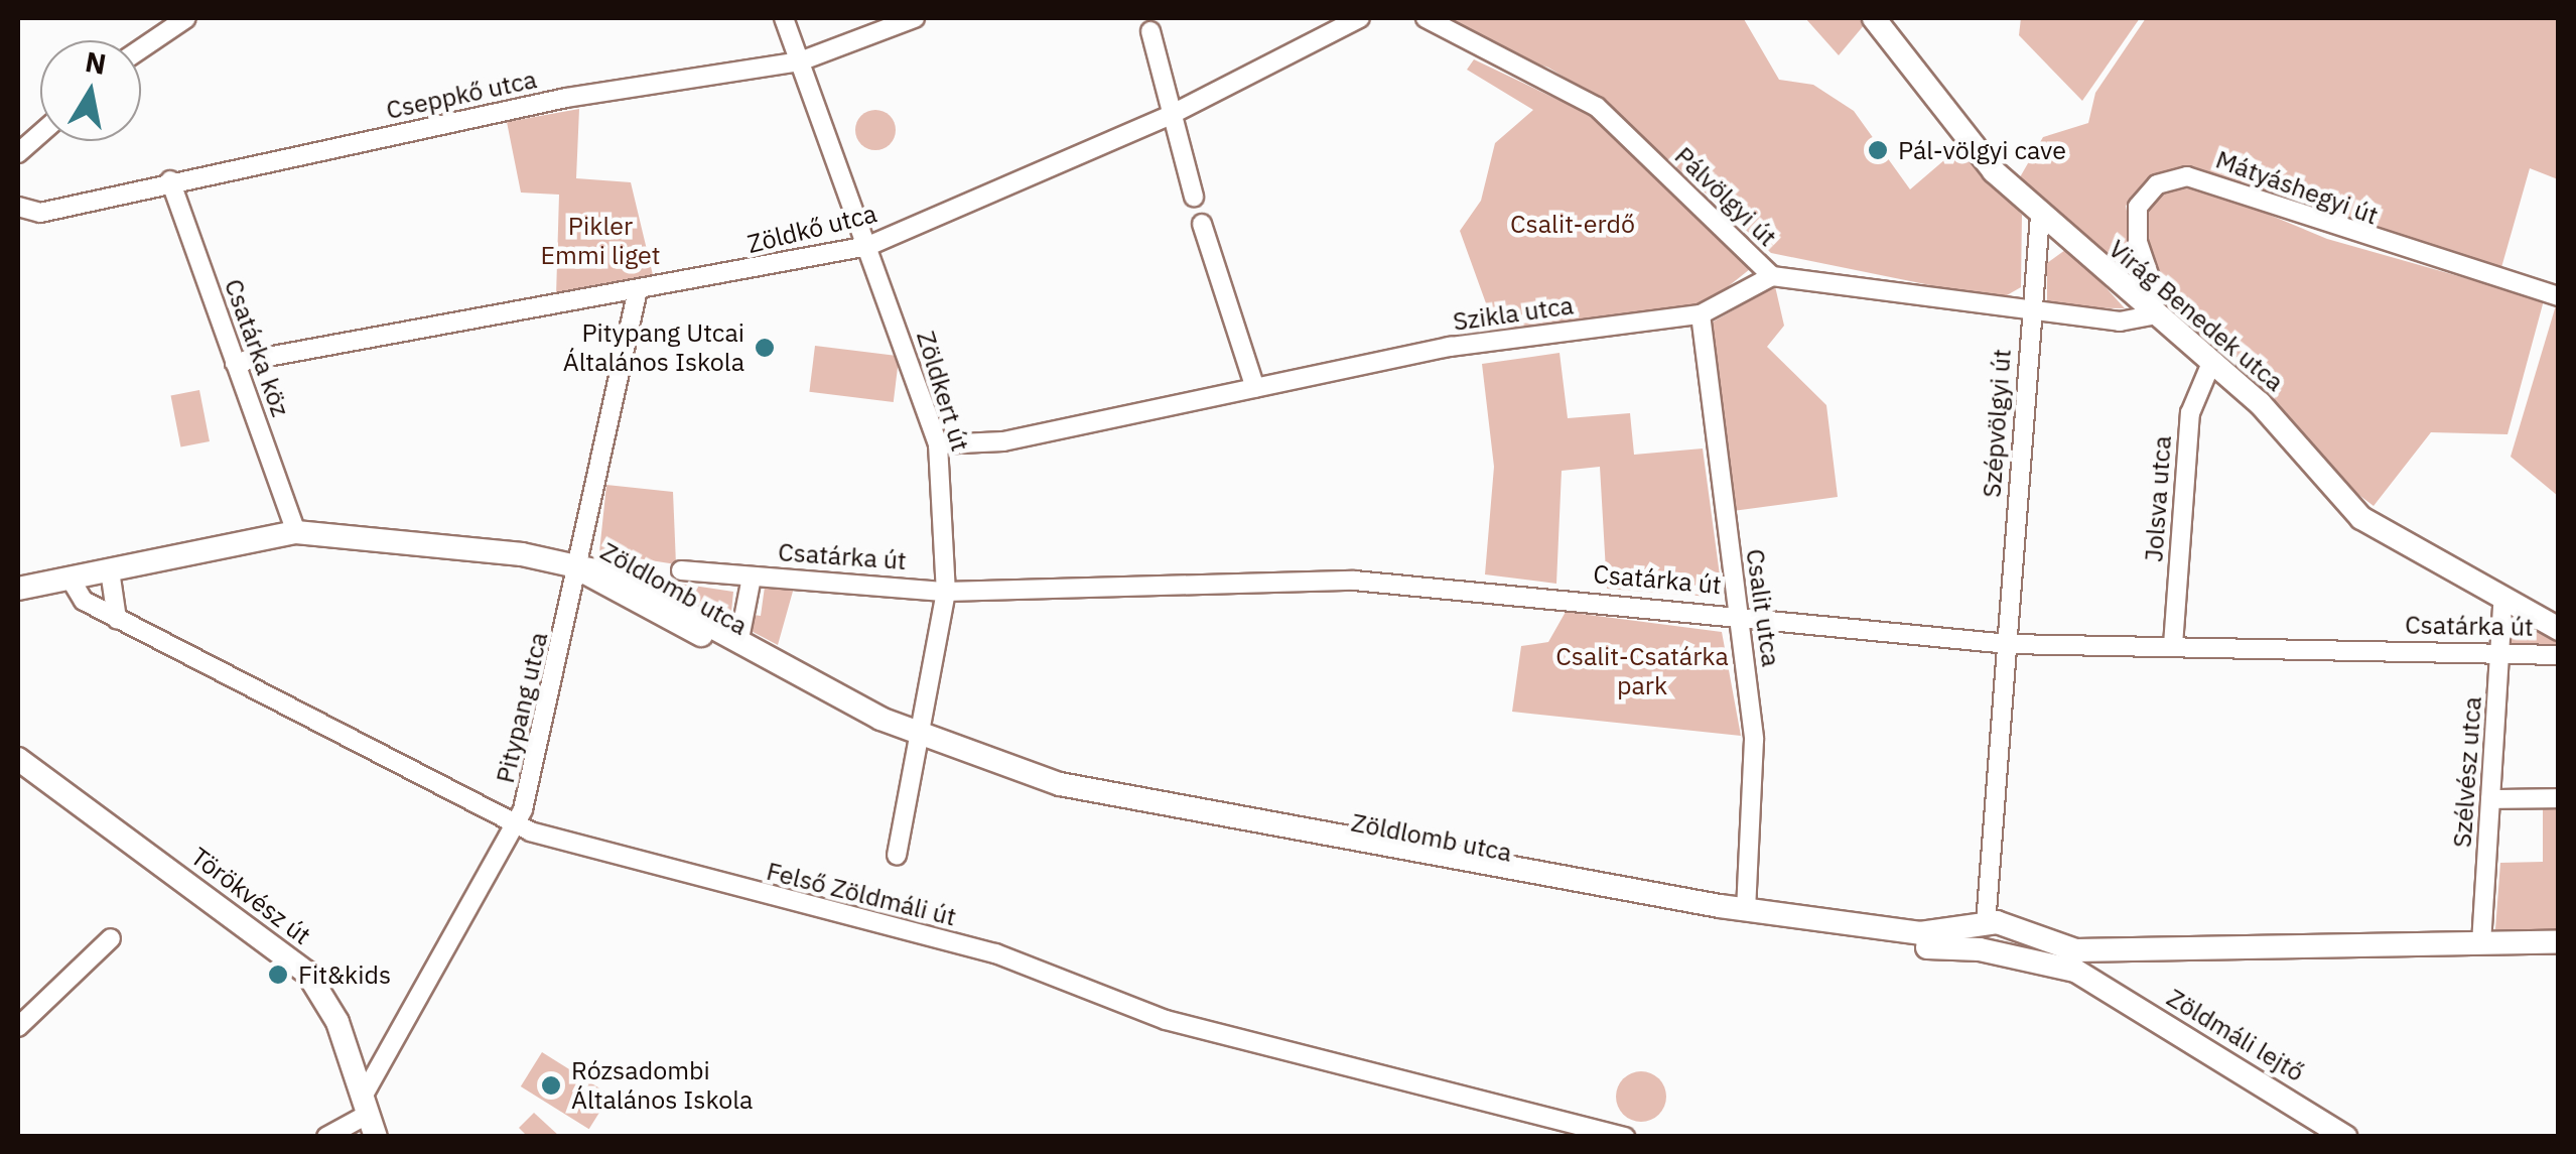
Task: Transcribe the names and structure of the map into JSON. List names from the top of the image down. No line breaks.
{"streets":{"street":["Cseppkő utca","Mátyáshegyi út","Pálvölgyi út","Zöldkő utca","Szikla utca","Virág Benedek utca","Csatárka köz","Zöldkert út","Szépvölgyi út","Jolsva utca","Csatárka út","Zöldlomb utca","Csalit utca","Pitypang utca","Szélvész utca","Felső Zöldmáli út","Törökvész út","Zöldmáli lejtő"]},"crossings":[["Cseppkő utca","Csatárka köz"],["Cseppkő utca","Zöldkert út"],["Mátyáshegyi út","Pálvölgyi út"],["Mátyáshegyi út","Virág Benedek utca"],["Pálvölgyi út","Szikla utca"],["Pálvölgyi út","Virág Benedek utca"],["Pálvölgyi út","Szépvölgyi út"],["Zöldkő utca","Csatárka köz"],["Zöldkő utca","Zöldkert út"],["Zöldkő utca","Pitypang utca"],["Szikla utca","Zöldkert út"],["Szikla utca","Csalit utca"],["Virág Benedek utca","Szépvölgyi út"],["Virág Benedek utca","Jolsva utca"],["Virág Benedek utca","Szélvész utca"],["Zöldkert út","Csatárka út"],["Zöldkert út","Zöldlomb utca"],["Szépvölgyi út","Csatárka út"],["Szépvölgyi út","Zöldlomb utca"],["Jolsva utca","Csatárka út"],["Csatárka út","Zöldlomb utca"],["Csatárka út","Csalit utca"],["Csatárka út","Szélvész utca"],["Zöldlomb utca","Csalit utca"],["Zöldlomb utca","Pitypang utca"],["Pitypang utca","Felső Zöldmáli út"],["Pitypang utca","Törökvész út"]],"parks":["Csalit-erdő","Pikler Emmi liget","Csalit-Csatárka park"],"places":["Pál-völgyi cave","Pitypang Utcai Általános Iskola","Fit&kids","Rózsadombi Általános Iskola"],"north":"top"}
